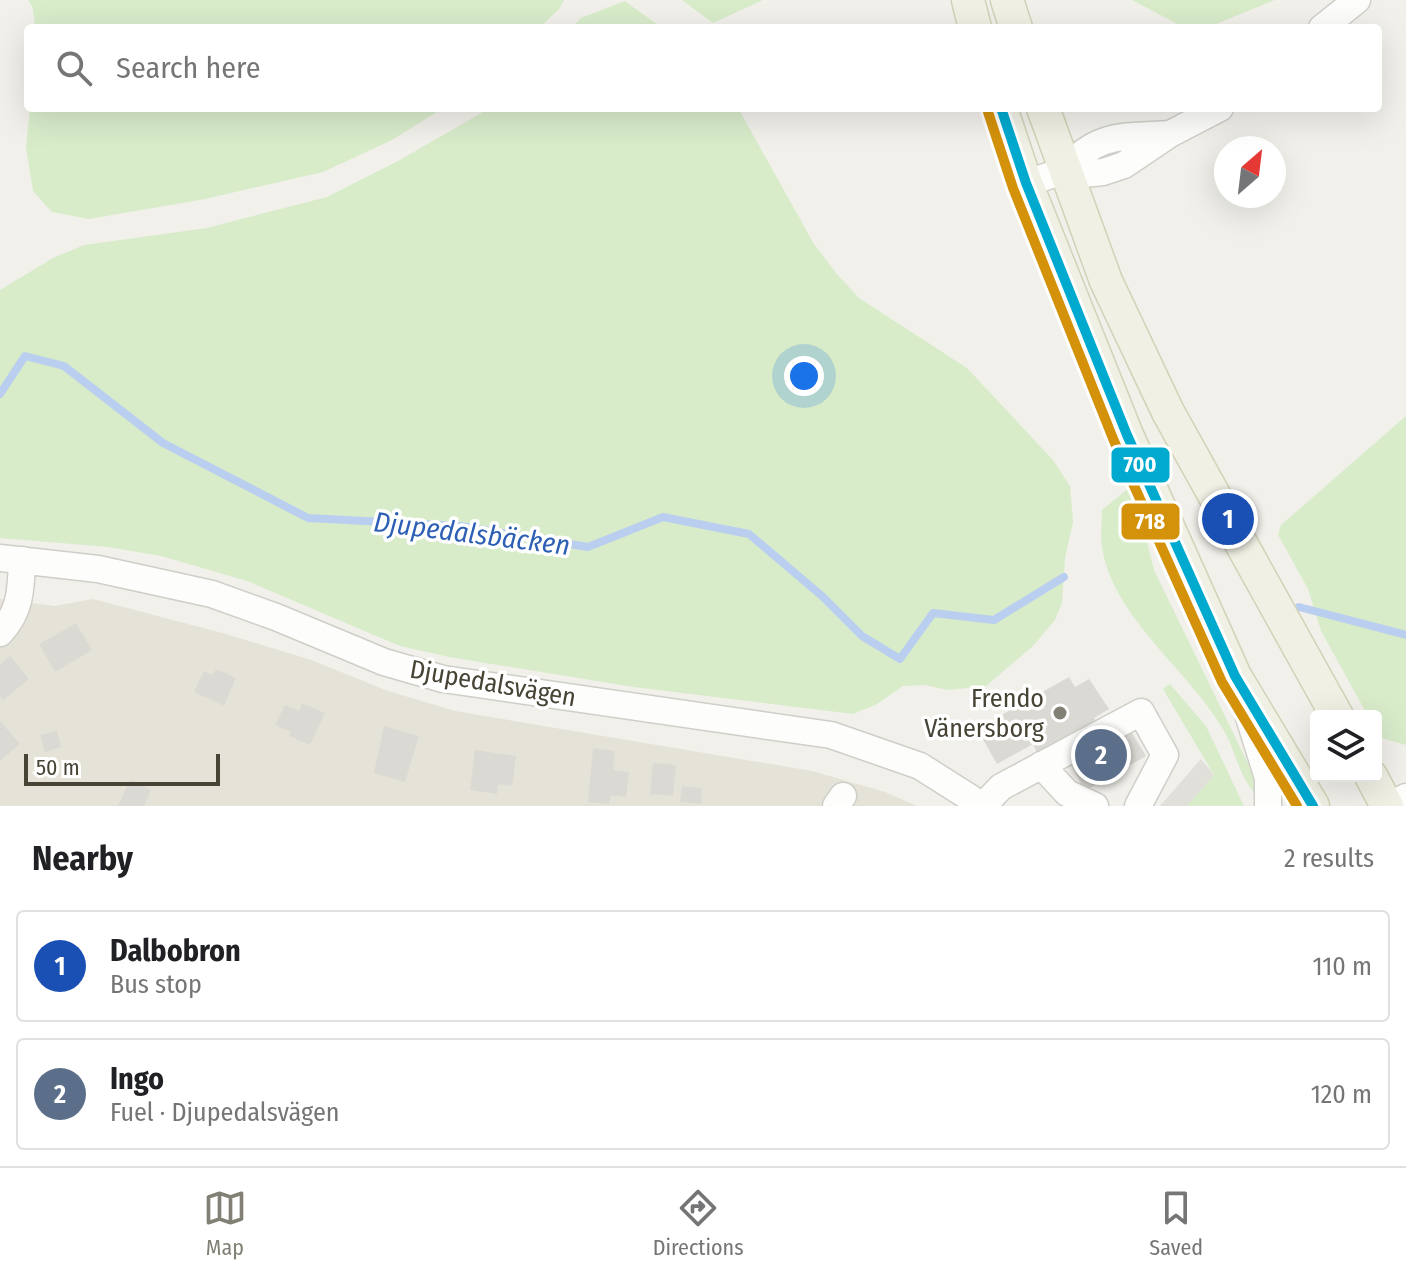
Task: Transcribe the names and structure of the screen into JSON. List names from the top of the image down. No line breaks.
{"streets":{"street":["Djupedalsvägen"]},"water":["Djupedalsbäcken"],"places":["Frendo Vänersborg"],"lines":["transit line 700","transit line 718"],"scale_bar":"50 m","north":"top right","page":{"search":"Search here","pins":["1","2"],"scale":"50 m","heading":["Nearby","2 results"],"list":[{"mark":"1","name":"Dalbobron","note":"Bus stop","value":"110 m"},{"mark":"2","name":"Ingo","note":"Fuel · Djupedalsvägen","value":"120 m"}],"nav":["Map","Directions","Saved"]}}
